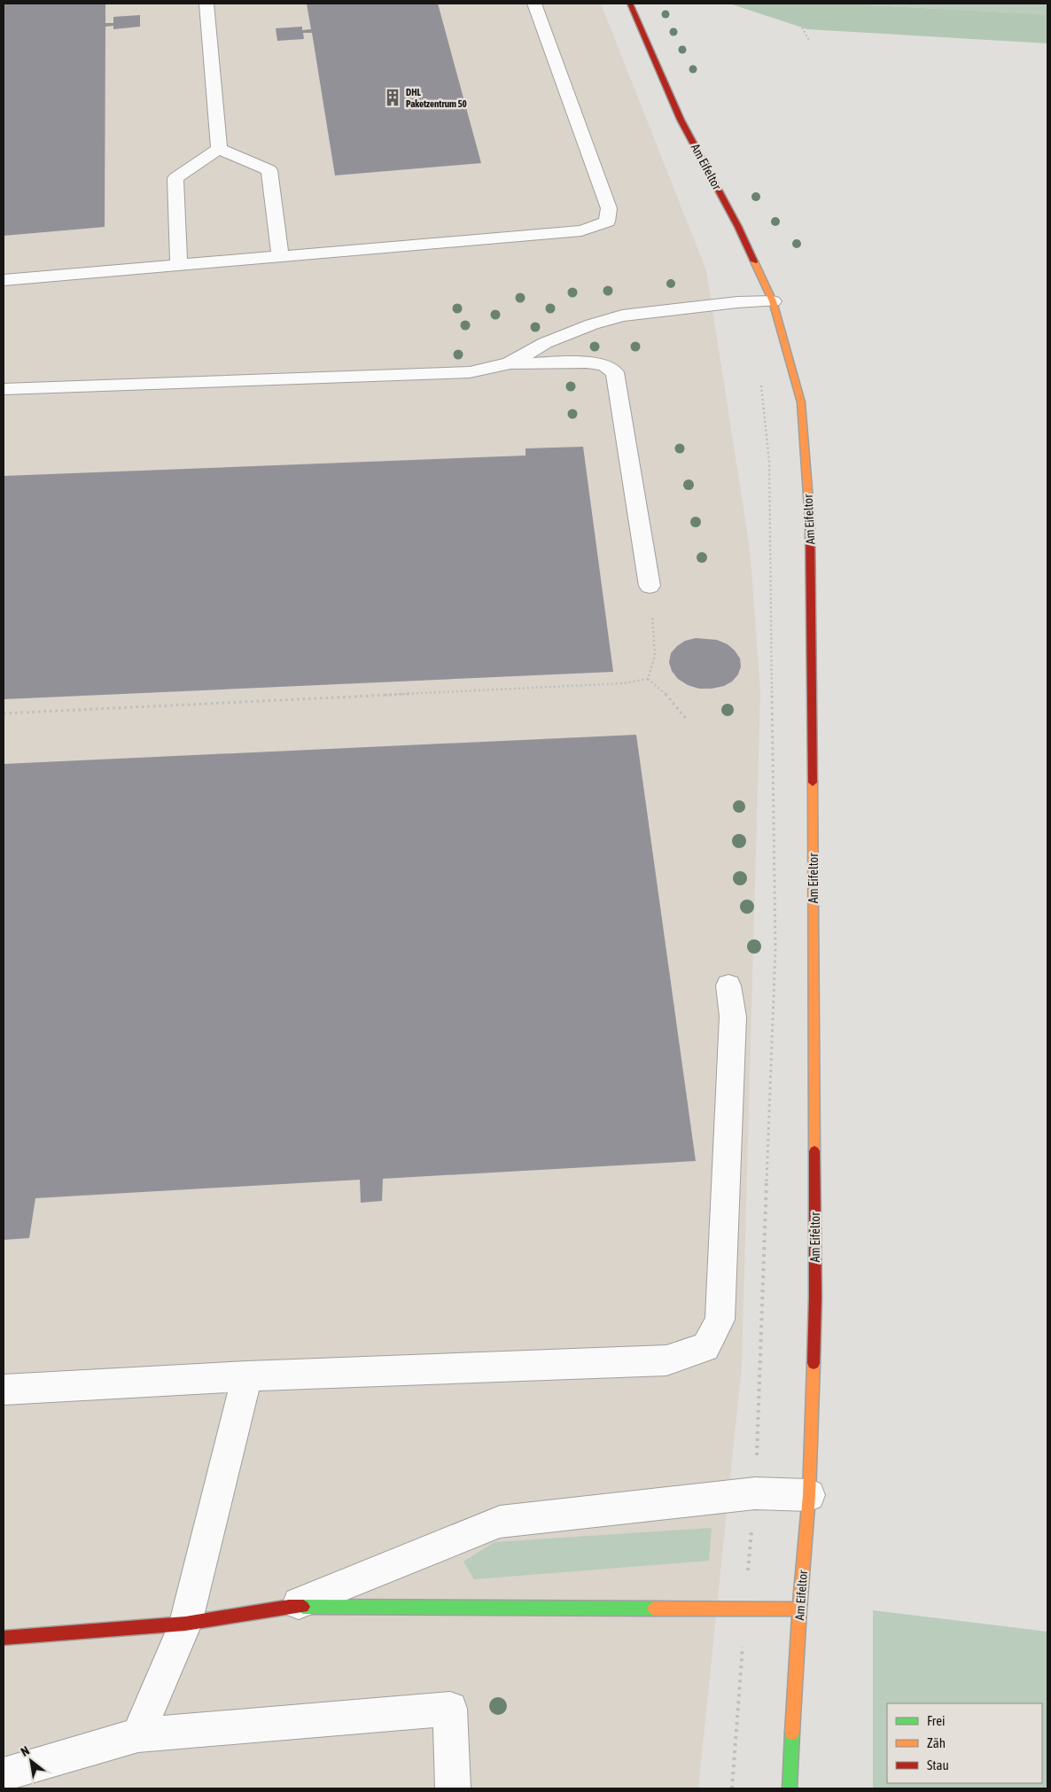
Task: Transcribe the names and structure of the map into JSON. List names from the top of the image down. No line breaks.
{"streets":{"main road":["Am Eifeltor"]},"places":{"building":["DHL Paketzentrum 50"]},"legend":["Frei","Zäh","Stau"],"north":"top left"}
